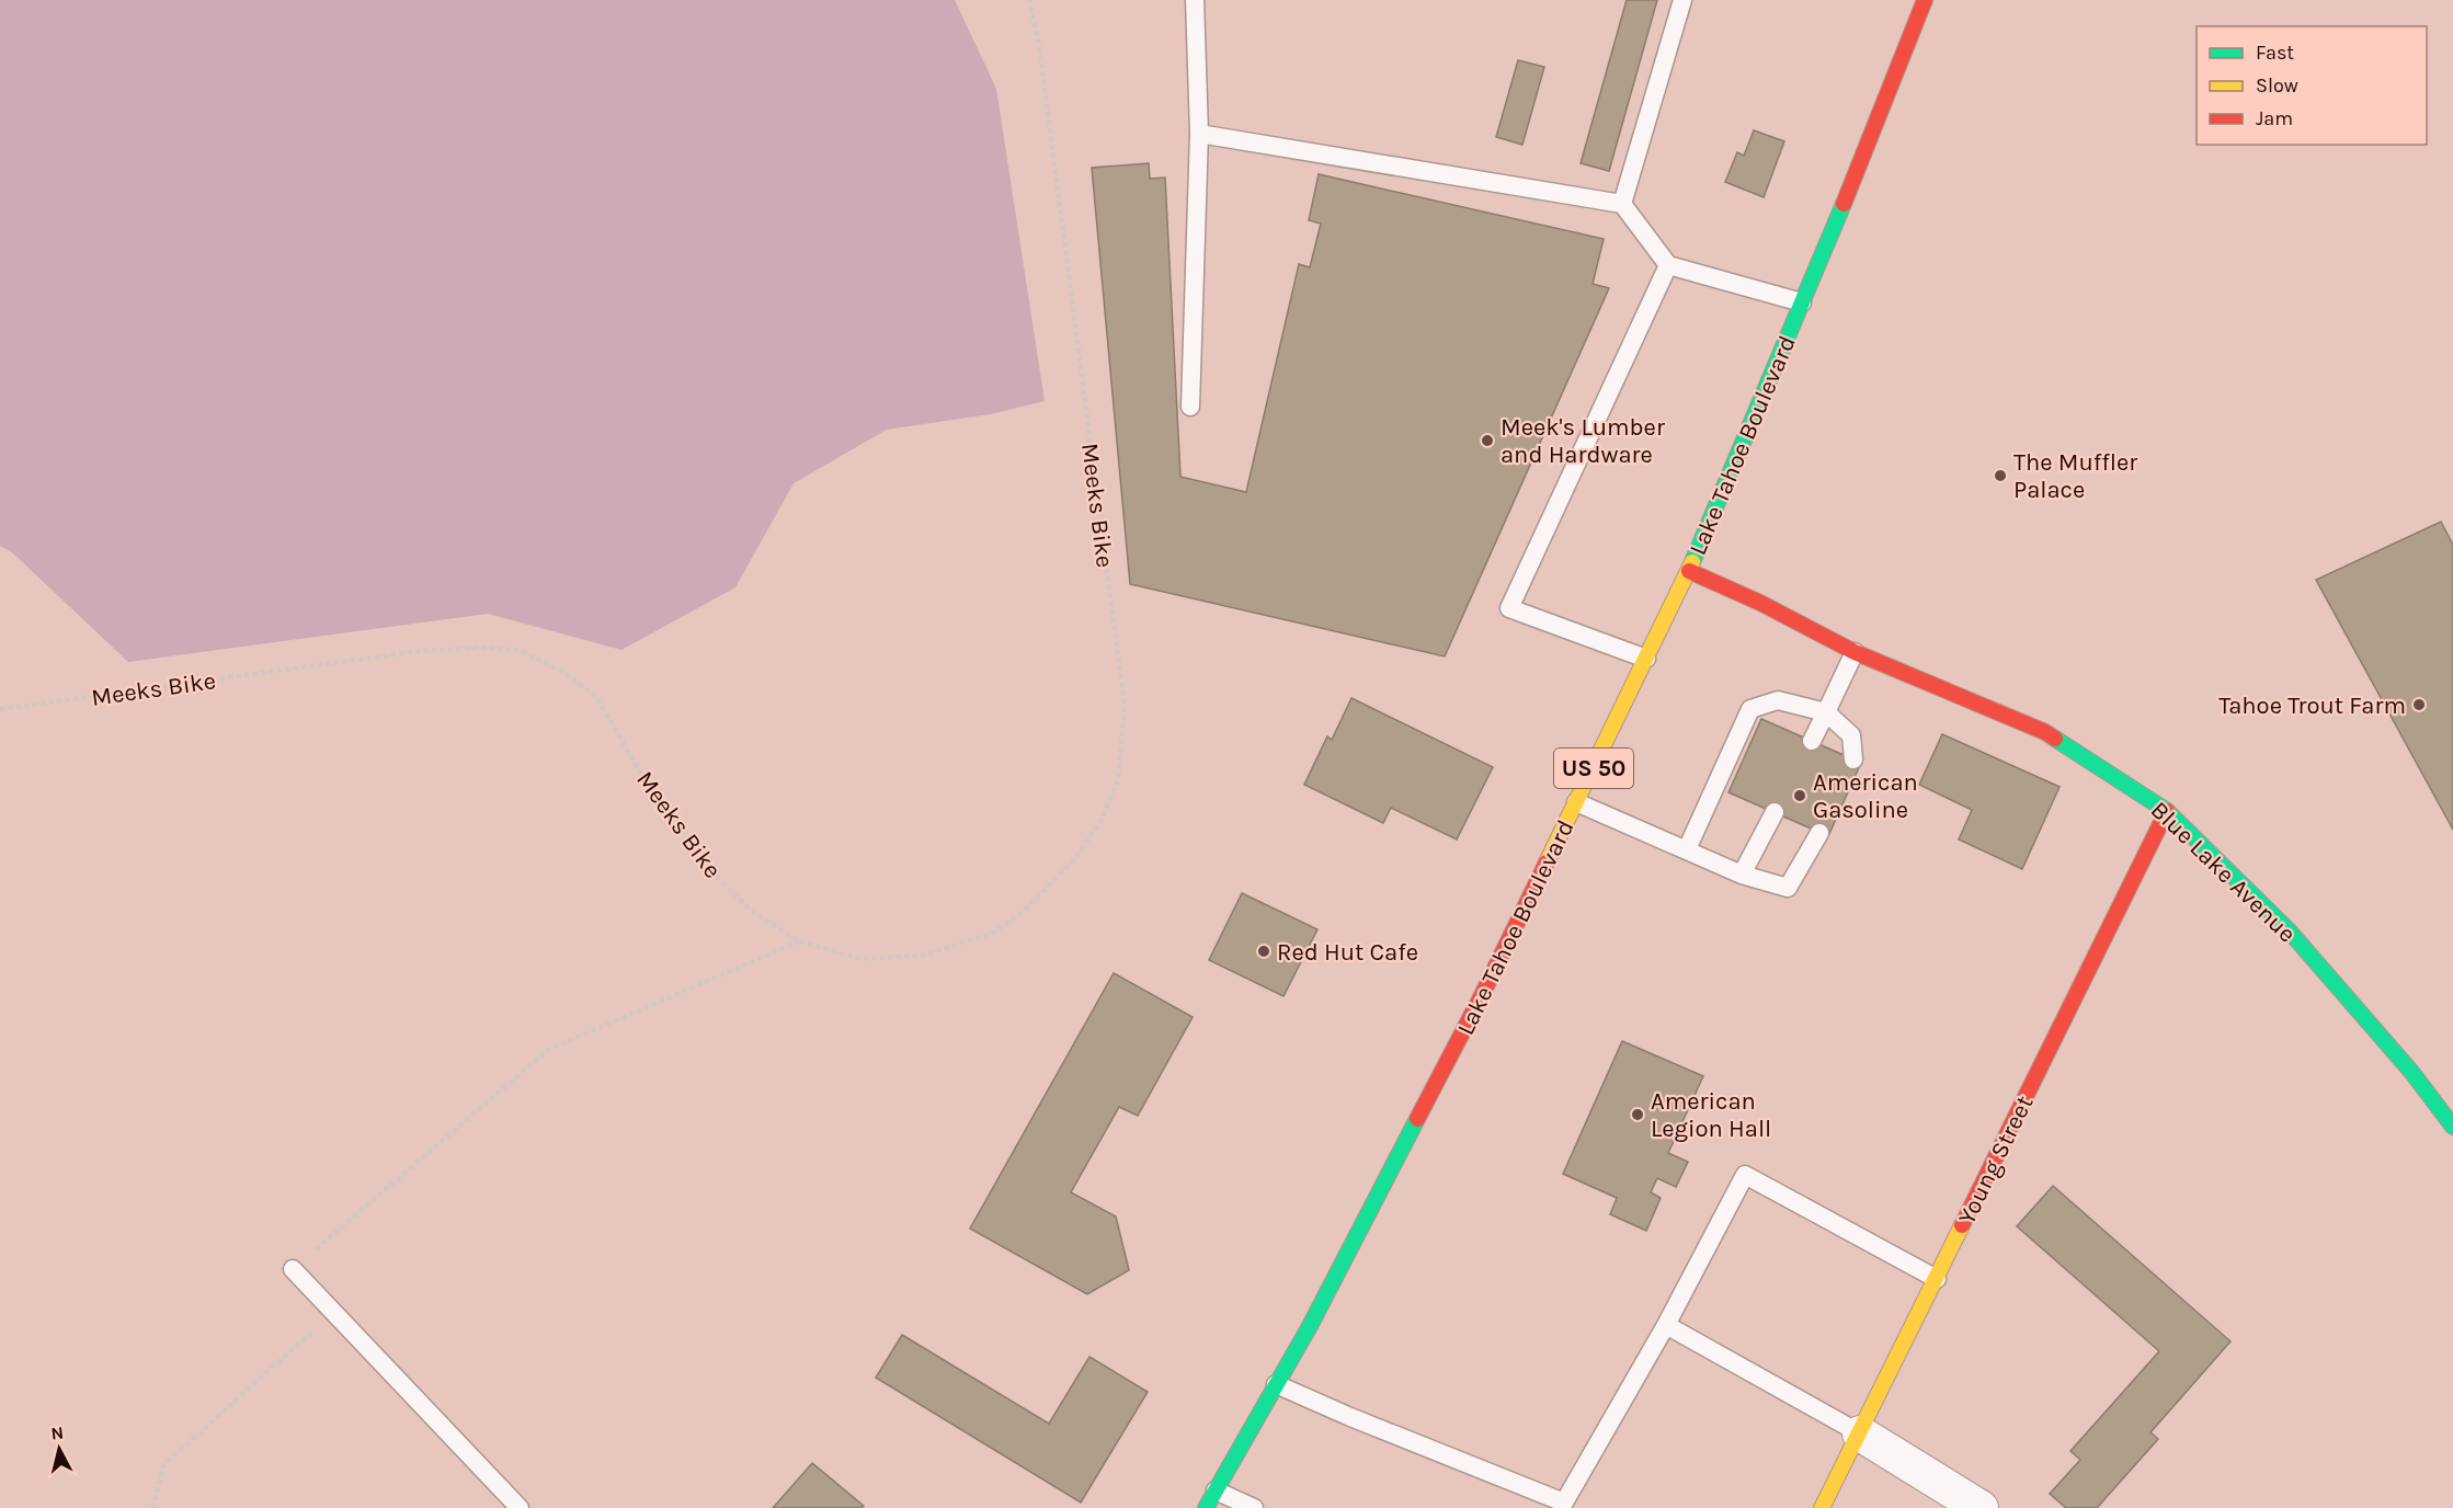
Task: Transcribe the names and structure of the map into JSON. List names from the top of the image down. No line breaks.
{"streets":{"main road":["Lake Tahoe Boulevard","US 50","Blue Lake Avenue","Young Street"],"path":["Meeks Bike"]},"crossings":[["Lake Tahoe Boulevard","Blue Lake Avenue"],["Blue Lake Avenue","Young Street"]],"places":["Meek's Lumber and Hardware","The Muffler Palace","Tahoe Trout Farm","American Gasoline","Red Hut Cafe","American Legion Hall"],"legend":["Fast","Slow","Jam"],"north":"top"}
